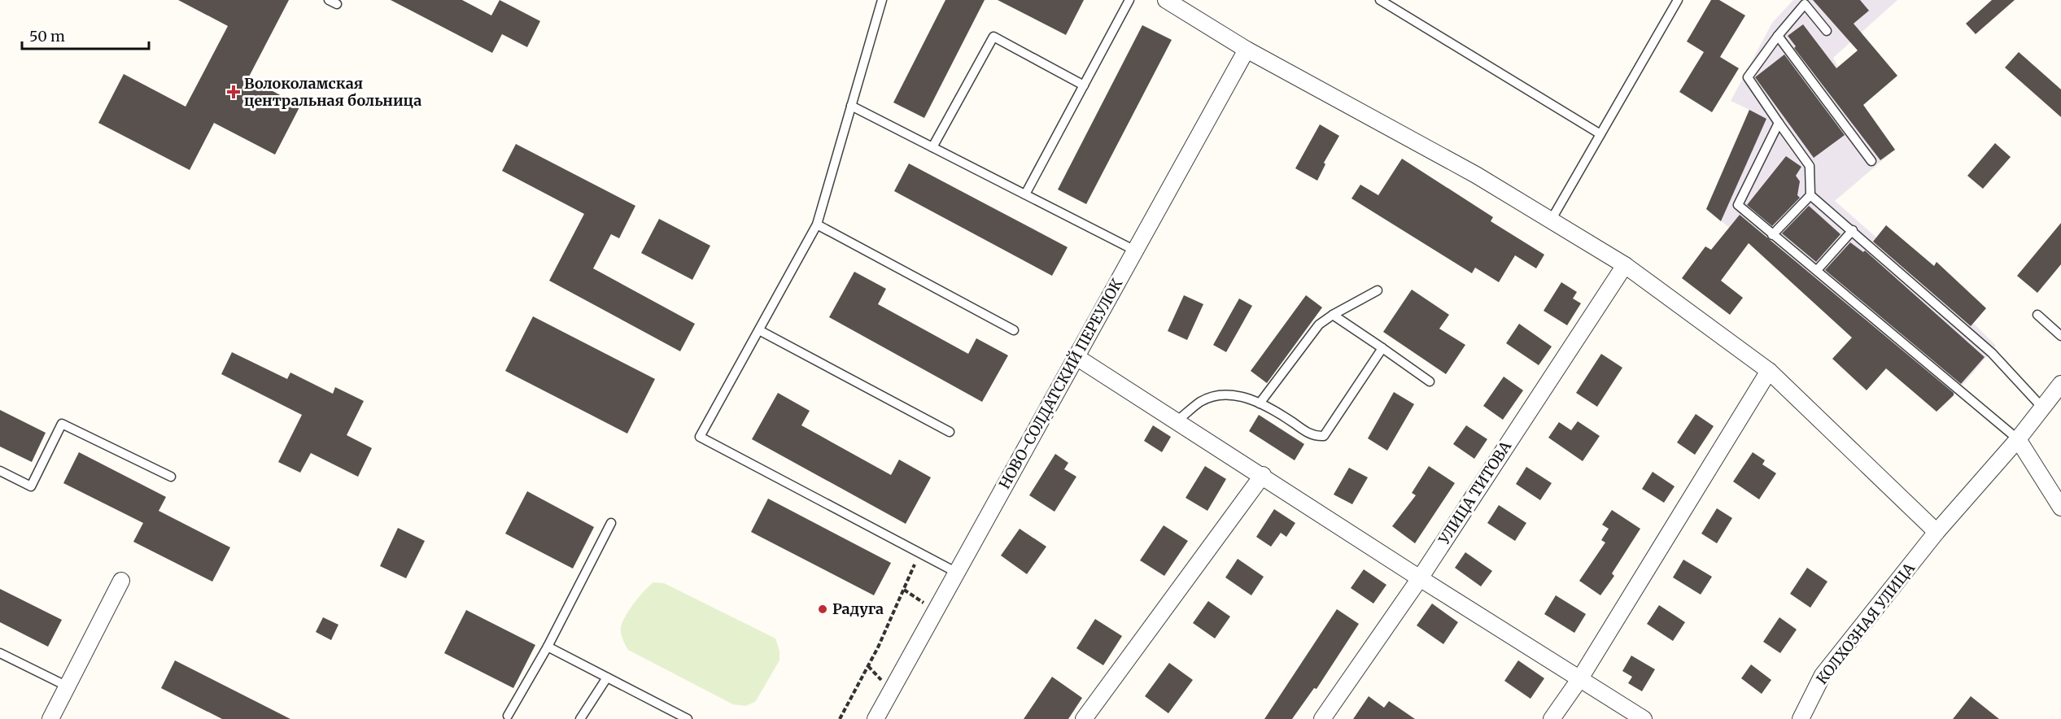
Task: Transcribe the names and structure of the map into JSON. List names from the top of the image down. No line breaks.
{"streets":{"street":["НОВО-СОЛДАТСКИЙ ПЕРЕУЛОК","УЛИЦА ТИТОВА","КОЛХОЗНАЯ УЛИЦА"]},"places":{"health":["Волоколамская центральная больница"],"other":["Радуга"]},"scale_bar":"50 m"}
